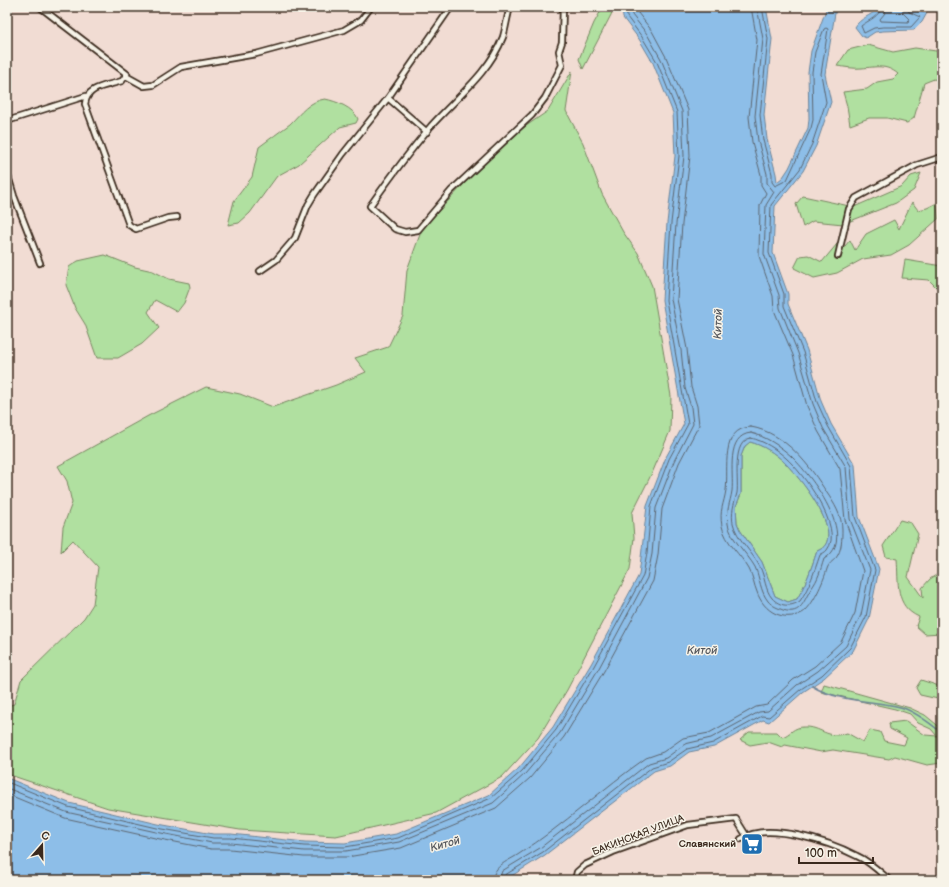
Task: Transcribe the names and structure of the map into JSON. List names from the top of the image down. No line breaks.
{"streets":{"street":["БАКИНСКАЯ УЛИЦА"]},"water":["Китой"],"places":{"supermarket":["Славянский"]},"scale_bar":"100 m","north":"top"}
